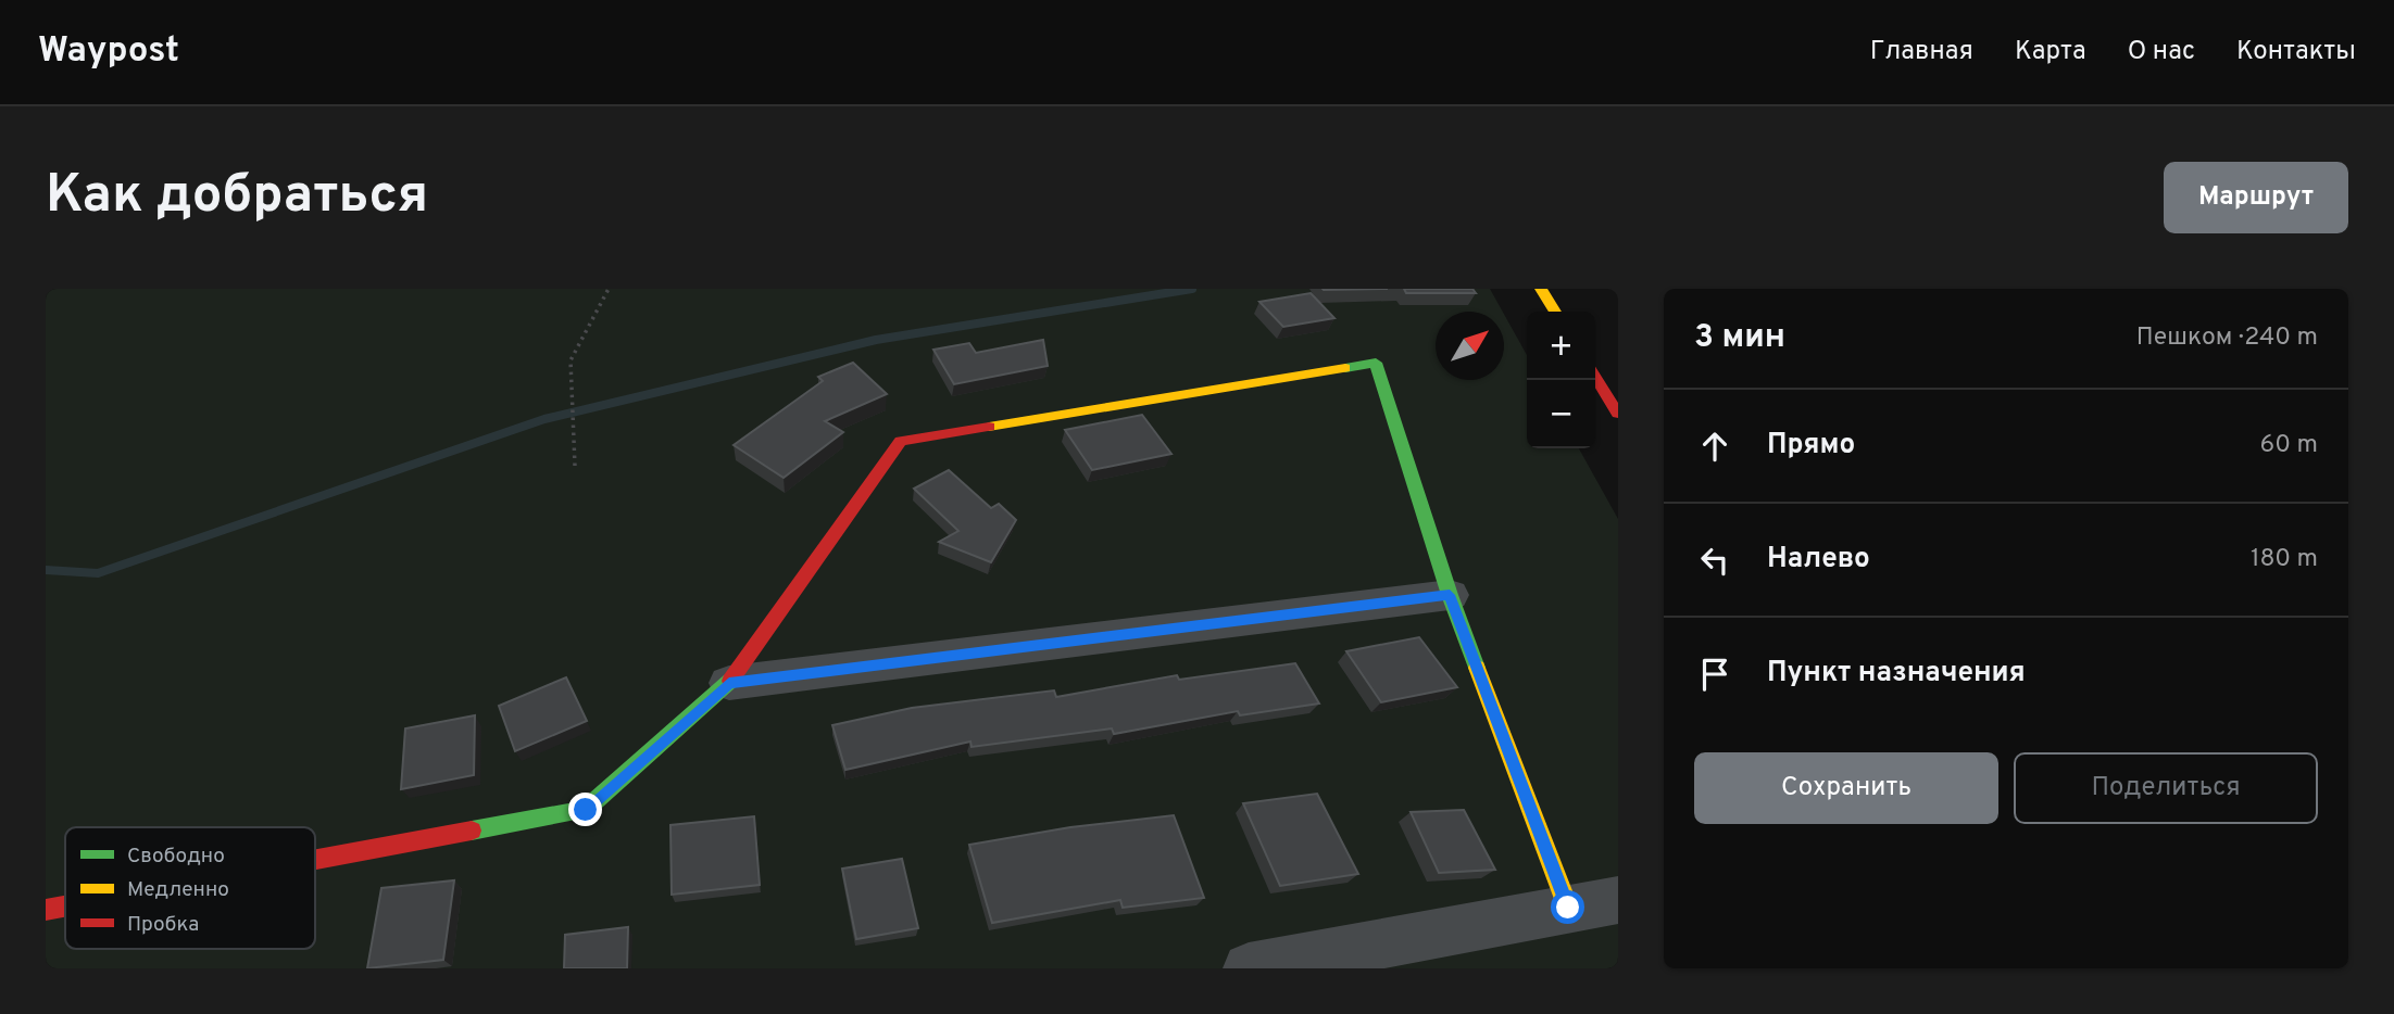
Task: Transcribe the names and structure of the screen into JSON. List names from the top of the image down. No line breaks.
{"legend":["Свободно","Медленно","Пробка"],"north":"top right","page":{"header":"Waypost","nav":["Главная","Карта","О нас","Контакты"],"buttons":["Маршрут",["Сохранить","Поделиться"]],"title":"Как добраться","heading":["3 мин","Пешком · 240 m"],"map_buttons":["+","−"],"list":[["Прямо","60 m"],["Налево","180 m"],"Пункт назначения"]}}
